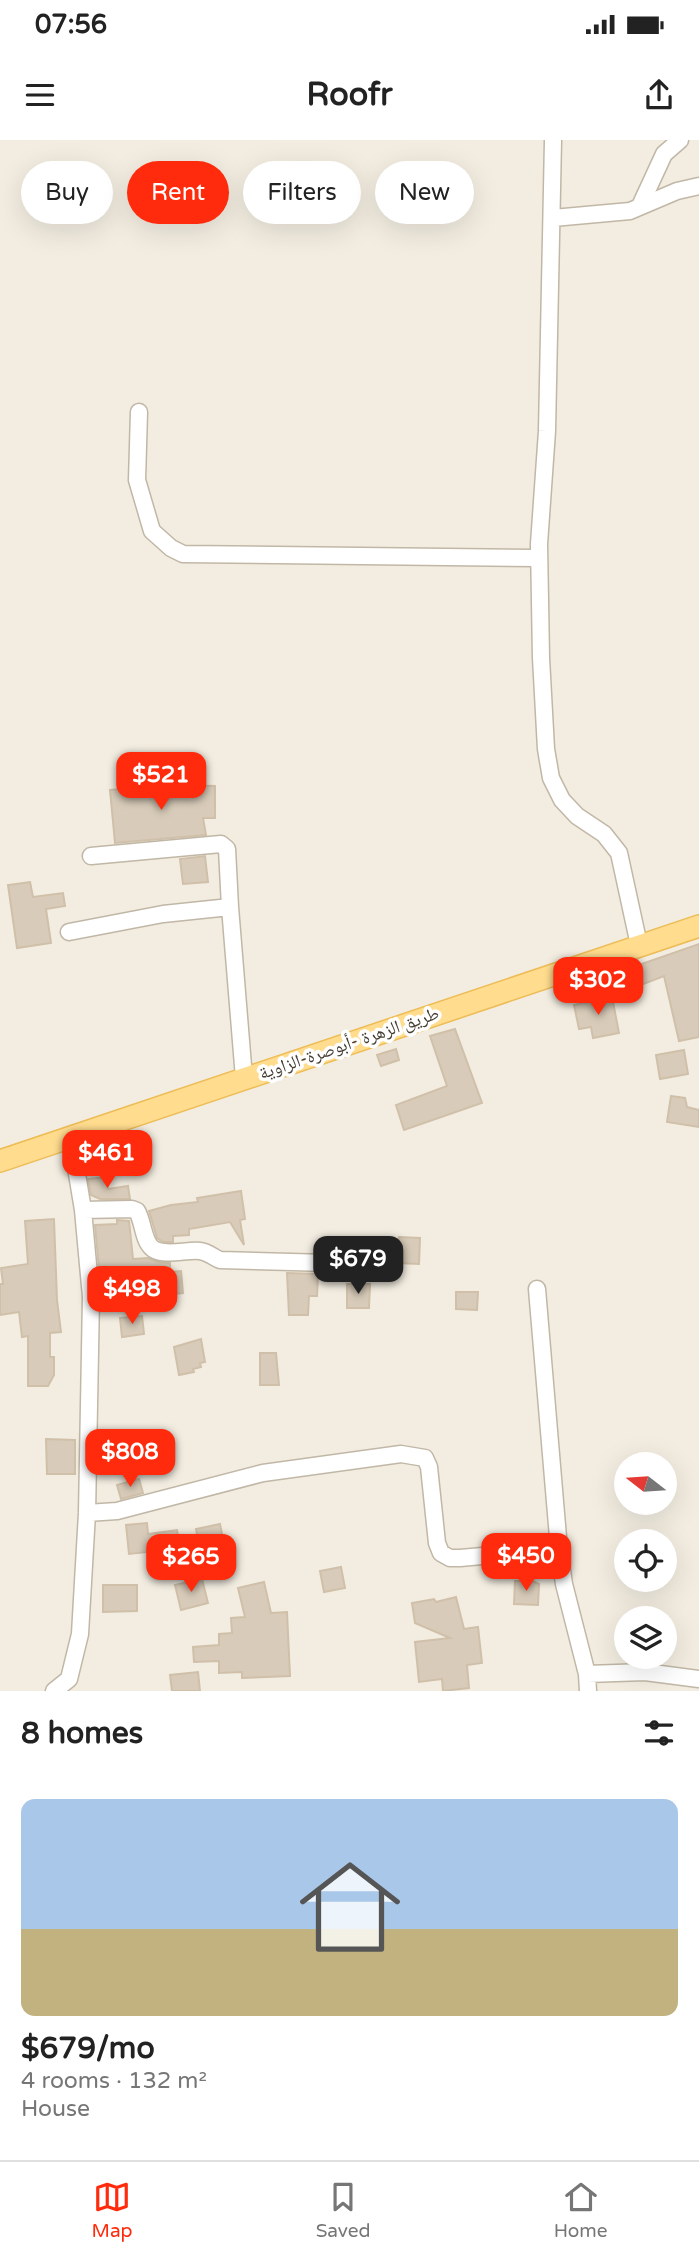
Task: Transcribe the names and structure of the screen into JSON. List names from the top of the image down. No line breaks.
{"streets":{"main road":["طريق الزهرة -أبوصرة-الزاوية"]},"north":"left","page":{"status":"07:56","header":"Roofr","chip":["Buy","Rent","Filters","New"],"price":["$521","$302","$461","$679","$498","$808","$450","$265"],"heading":"8 homes","list":[{"name":"$679/mo","note":"4 rooms · 132 m² · House"}],"tabs":["Map","Saved","Home"]}}
